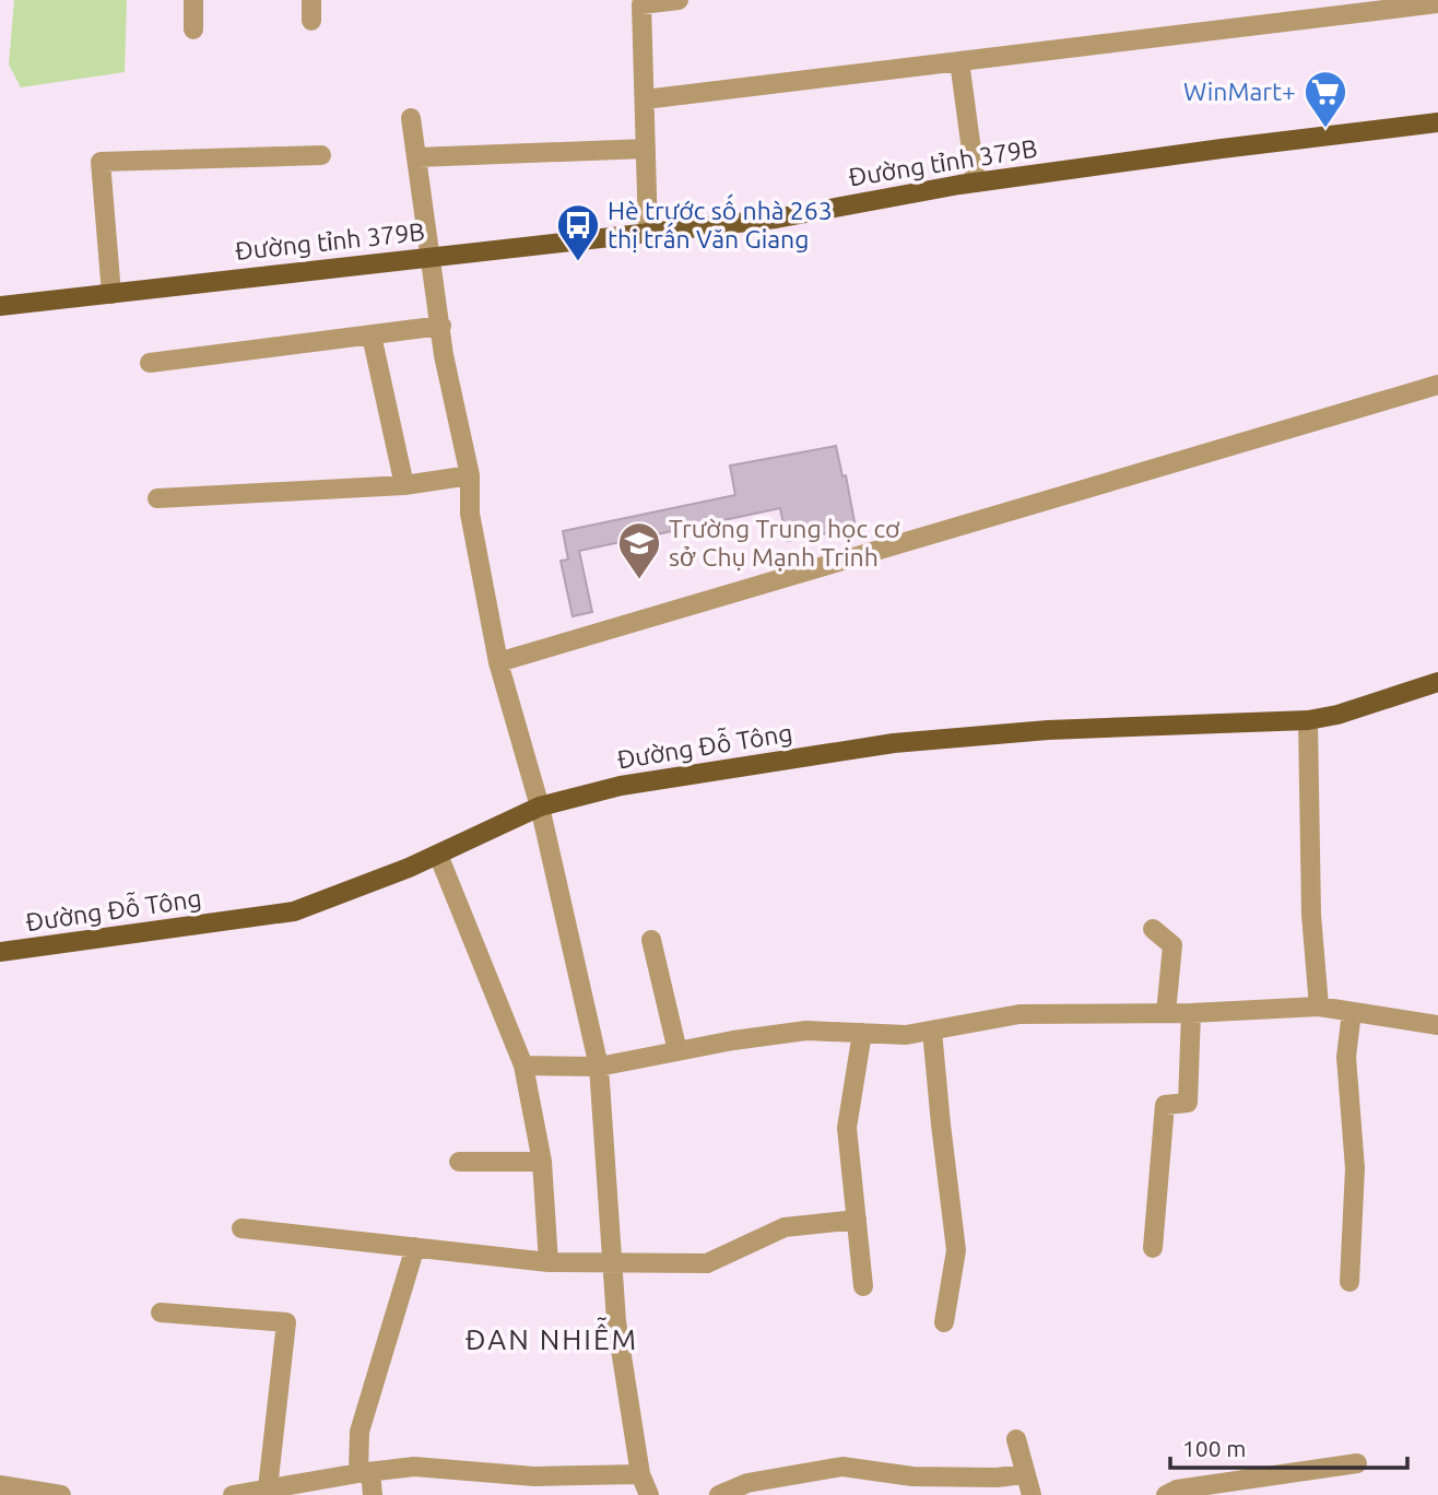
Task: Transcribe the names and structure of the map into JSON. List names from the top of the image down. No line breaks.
{"streets":{"main road":["Đường tỉnh 379B","Đường Đỗ Tông"]},"districts":["ĐAN NHIỄM"],"places":{"supermarket":["WinMart+"],"bus stop":["Hè trước số nhà 263 thị trấn Văn Giang"],"school or university":["Trường Trung học cơ sở Chụ Mạnh Trinh"]},"scale_bar":"100 m"}
